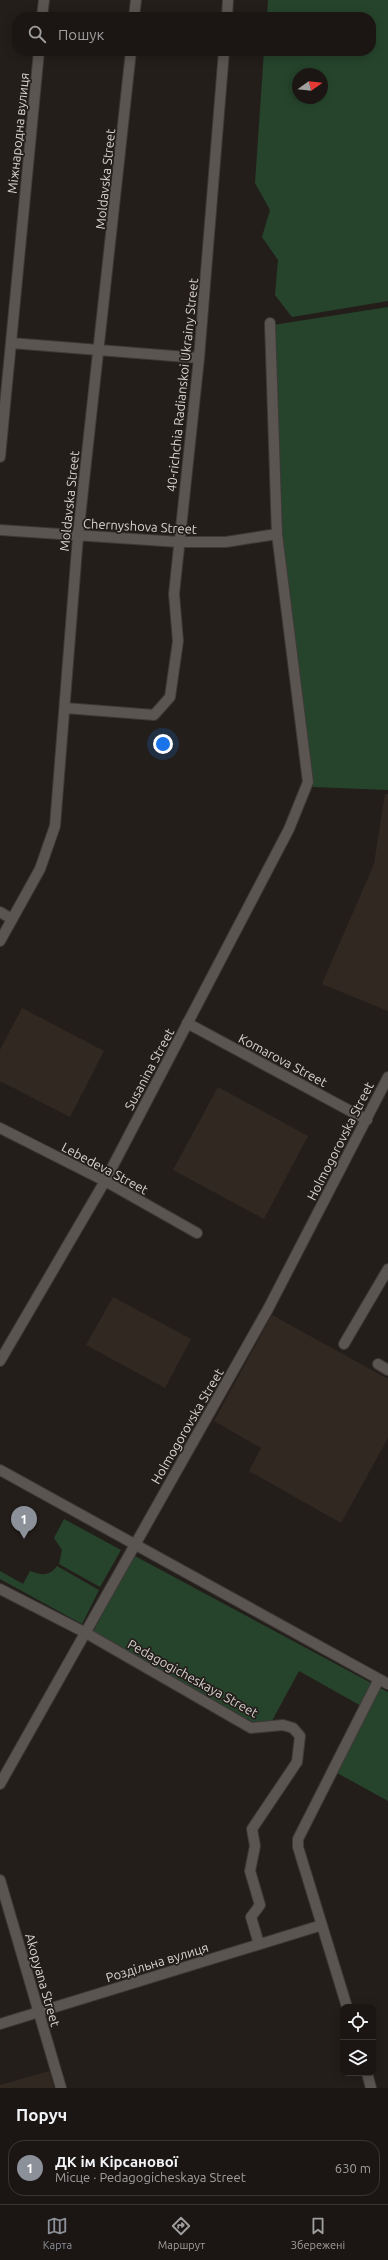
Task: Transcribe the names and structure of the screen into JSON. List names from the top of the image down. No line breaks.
{"streets":{"street":["Міжнародна вулиця","Moldavska Street","40-richchia Radianskoi Ukrainy Street","Chernyshova Street","Komarova Street","Susanina Street","Holmogorovska Street","Lebedeva Street","Pedagogicheskaya Street","Роздільна вулиця","Akopyana Street"]},"crossings":[["Moldavska Street","40-richchia Radianskoi Ukrainy Street"],["Moldavska Street","Chernyshova Street"],["40-richchia Radianskoi Ukrainy Street","Chernyshova Street"],["Chernyshova Street","Susanina Street"],["Komarova Street","Susanina Street"],["Komarova Street","Holmogorovska Street"],["Susanina Street","Lebedeva Street"],["Holmogorovska Street","Pedagogicheskaya Street"],["Pedagogicheskaya Street","Роздільна вулиця"],["Роздільна вулиця","Akopyana Street"]],"north":"right","page":{"search":"Пошук","pins":"1","heading":"Поруч","list":[{"mark":"1","name":"ДК ім Кірсанової","note":"Місце · Pedagogicheskaya Street","value":"630 m"}],"nav":["Карта","Маршрут","Збережені"]}}
